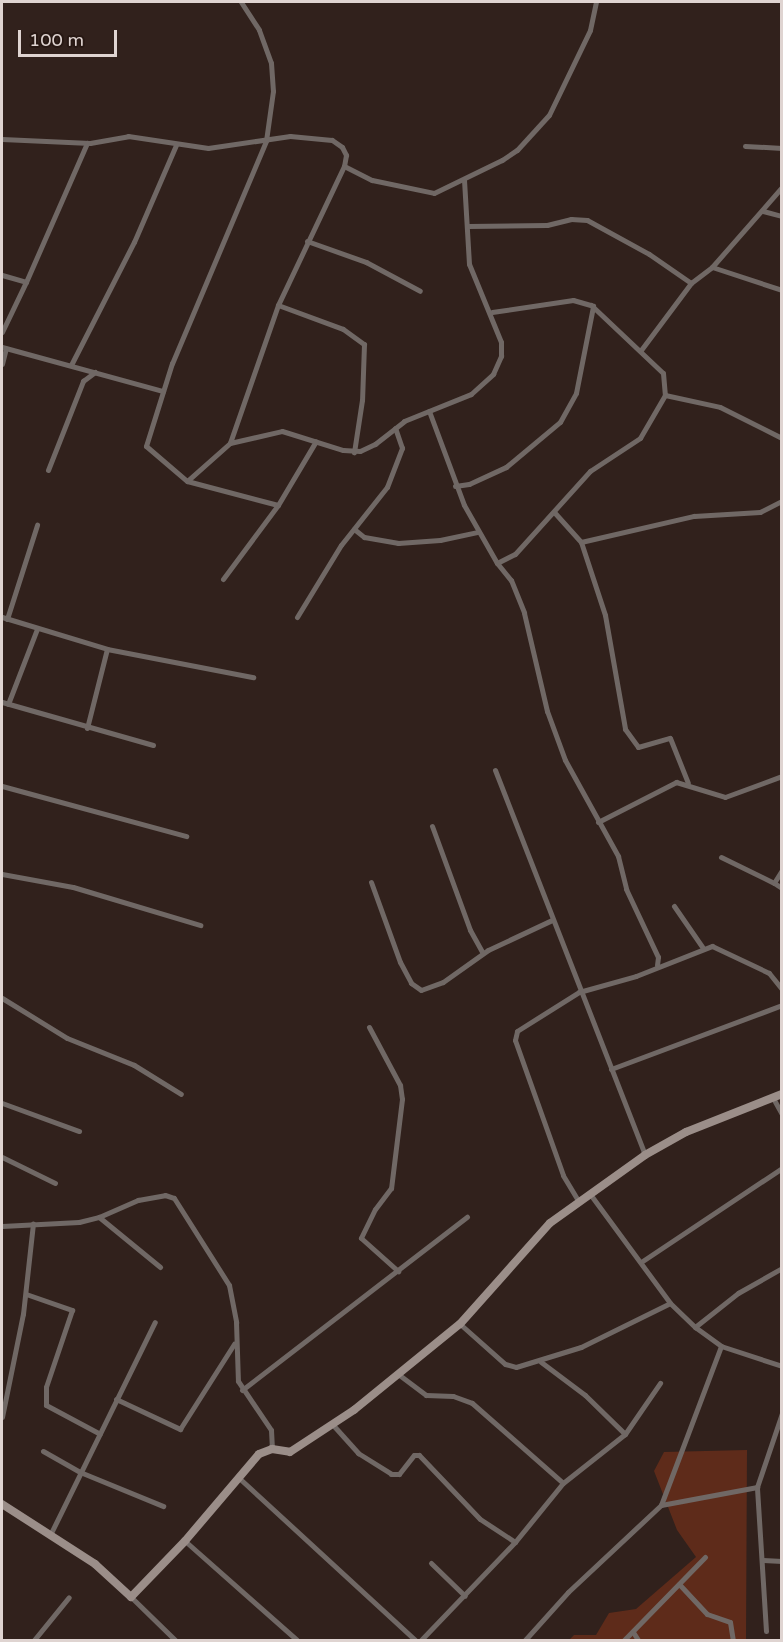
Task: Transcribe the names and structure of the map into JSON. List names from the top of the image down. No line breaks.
{"scale_bar":"100 m"}
